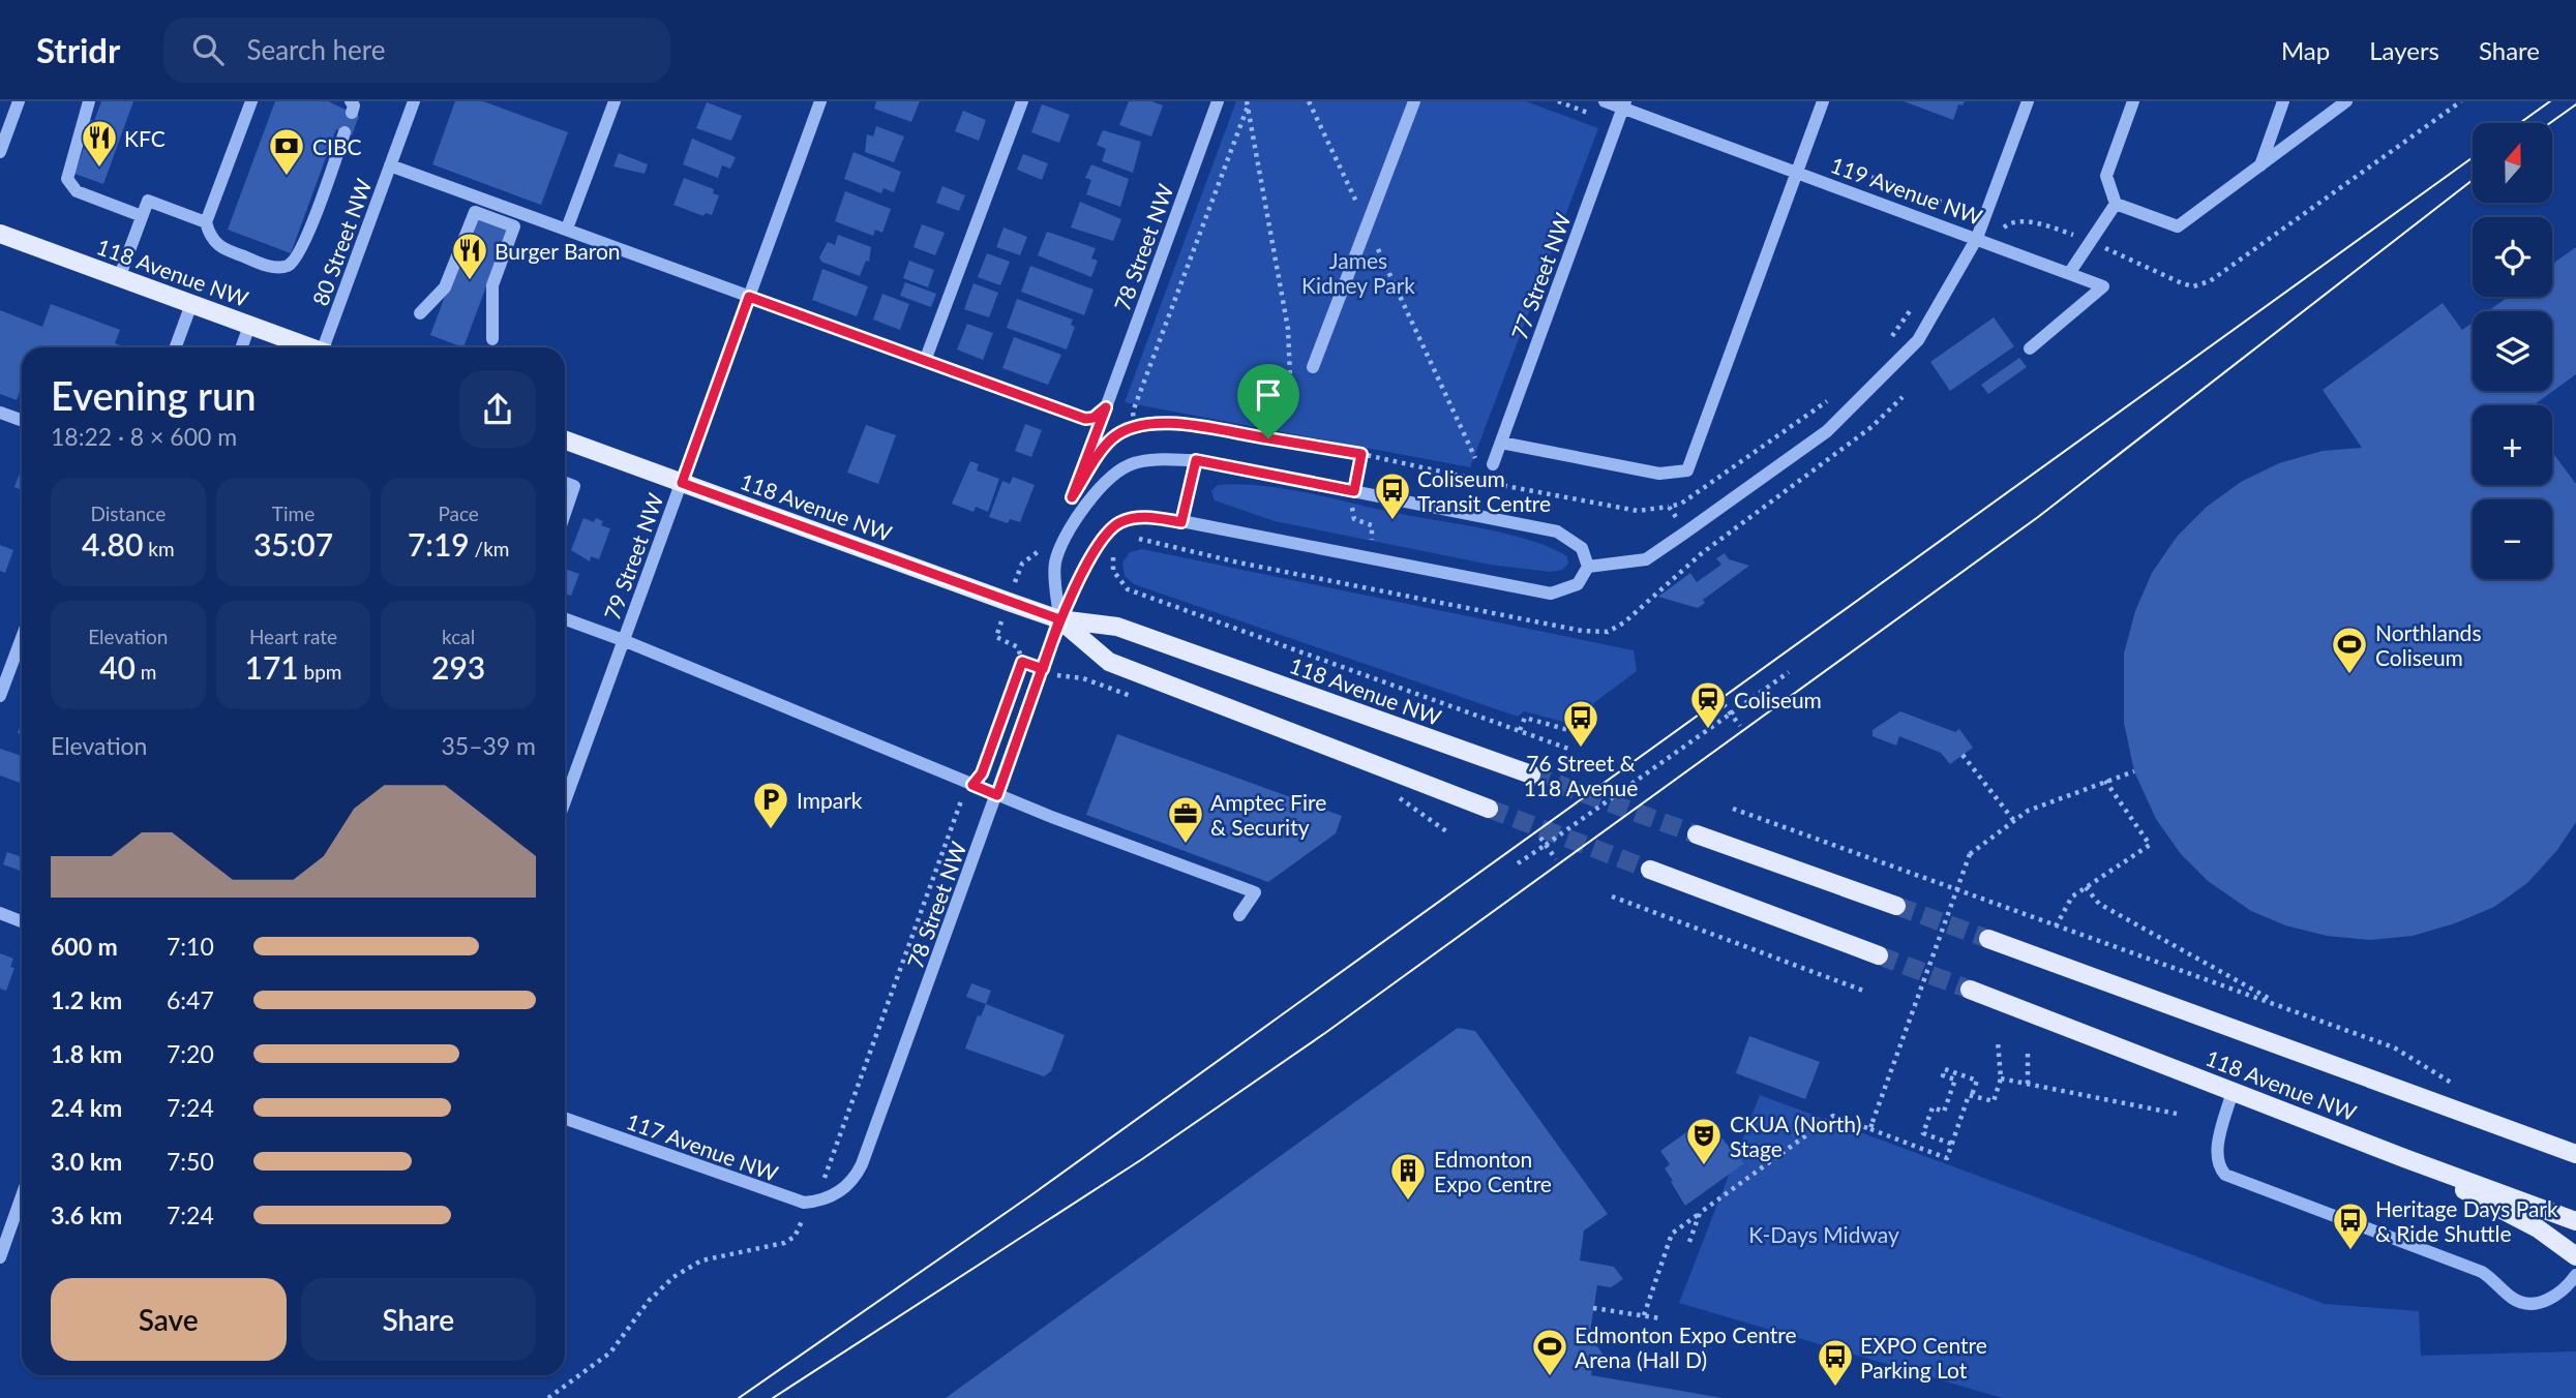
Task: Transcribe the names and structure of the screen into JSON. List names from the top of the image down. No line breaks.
{"streets":{"main road":["118 Avenue NW"],"street":["119 Avenue NW","80 Street NW","78 Street NW","77 Street NW","79 Street NW","117 Avenue NW"]},"crossings":[["119 Avenue NW","77 Street NW"],["78 Street NW","118 Avenue NW"],["78 Street NW","117 Avenue NW"],["118 Avenue NW","79 Street NW"]],"parks":["James Kidney Park","K-Days Midway"],"places":{"restaurant":["KFC","Burger Baron"],"bank":["CIBC"],"bus stop":["Coliseum Transit Centre","76 Street & 118 Avenue","Heritage Days Park & Ride Shuttle","EXPO Centre Parking Lot"],"sports":["Northlands Coliseum","Edmonton Expo Centre Arena (Hall D)"],"station":["Coliseum"],"parking":["Impark"],"office":["Amptec Fire & Security"],"theatre":["CKUA (North) Stage"],"building":["Edmonton Expo Centre"]},"north":"top","page":{"header":"Stridr","search":"Search here","nav":["Map","Layers","Share"],"map_buttons":["+","−"],"heading":["Evening run","18:22 · 8 × 600 m"],"stats":[["Distance","4.80 km"],["Time","35:07"],["Pace","7:19 /km"],["Elevation","40 m"],["Heart rate","171 bpm"],["kcal","293"]],"chart":["Elevation","35–39 m"],"list":[{"name":"600 m","note":"7:10"},{"name":"1.2 km","note":"6:47"},{"name":"1.8 km","note":"7:20"},{"name":"2.4 km","note":"7:24"},{"name":"3.0 km","note":"7:50"},{"name":"3.6 km","note":"7:24"}],"buttons":["Save","Share"]}}
